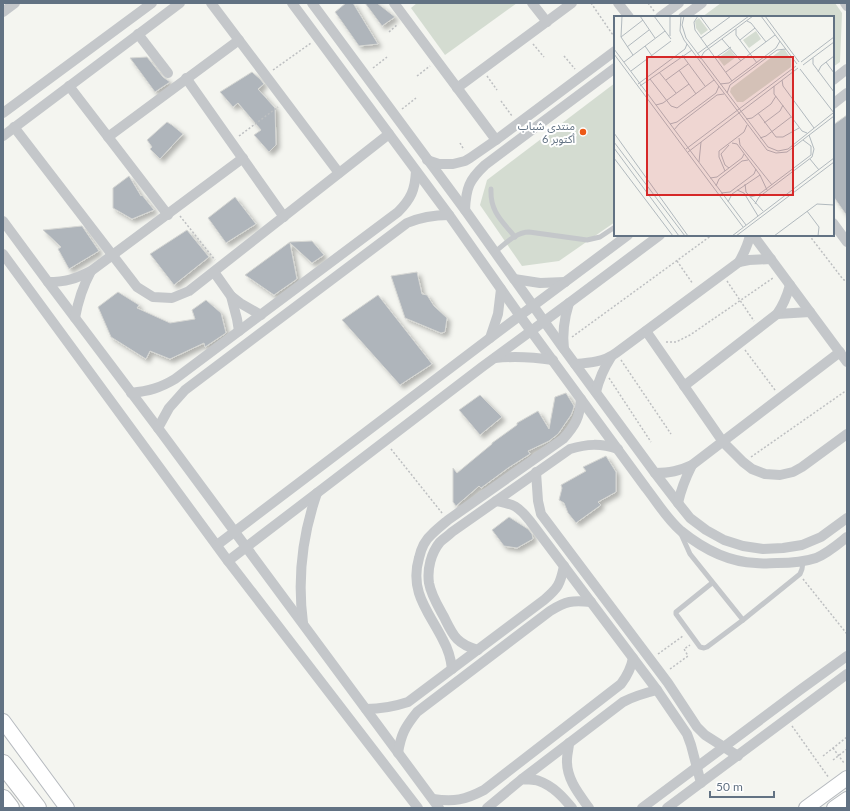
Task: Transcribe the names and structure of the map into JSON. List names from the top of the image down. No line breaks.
{"places":["منتدى شباب 6 أكتوبر"],"scale_bar":"50 m"}
